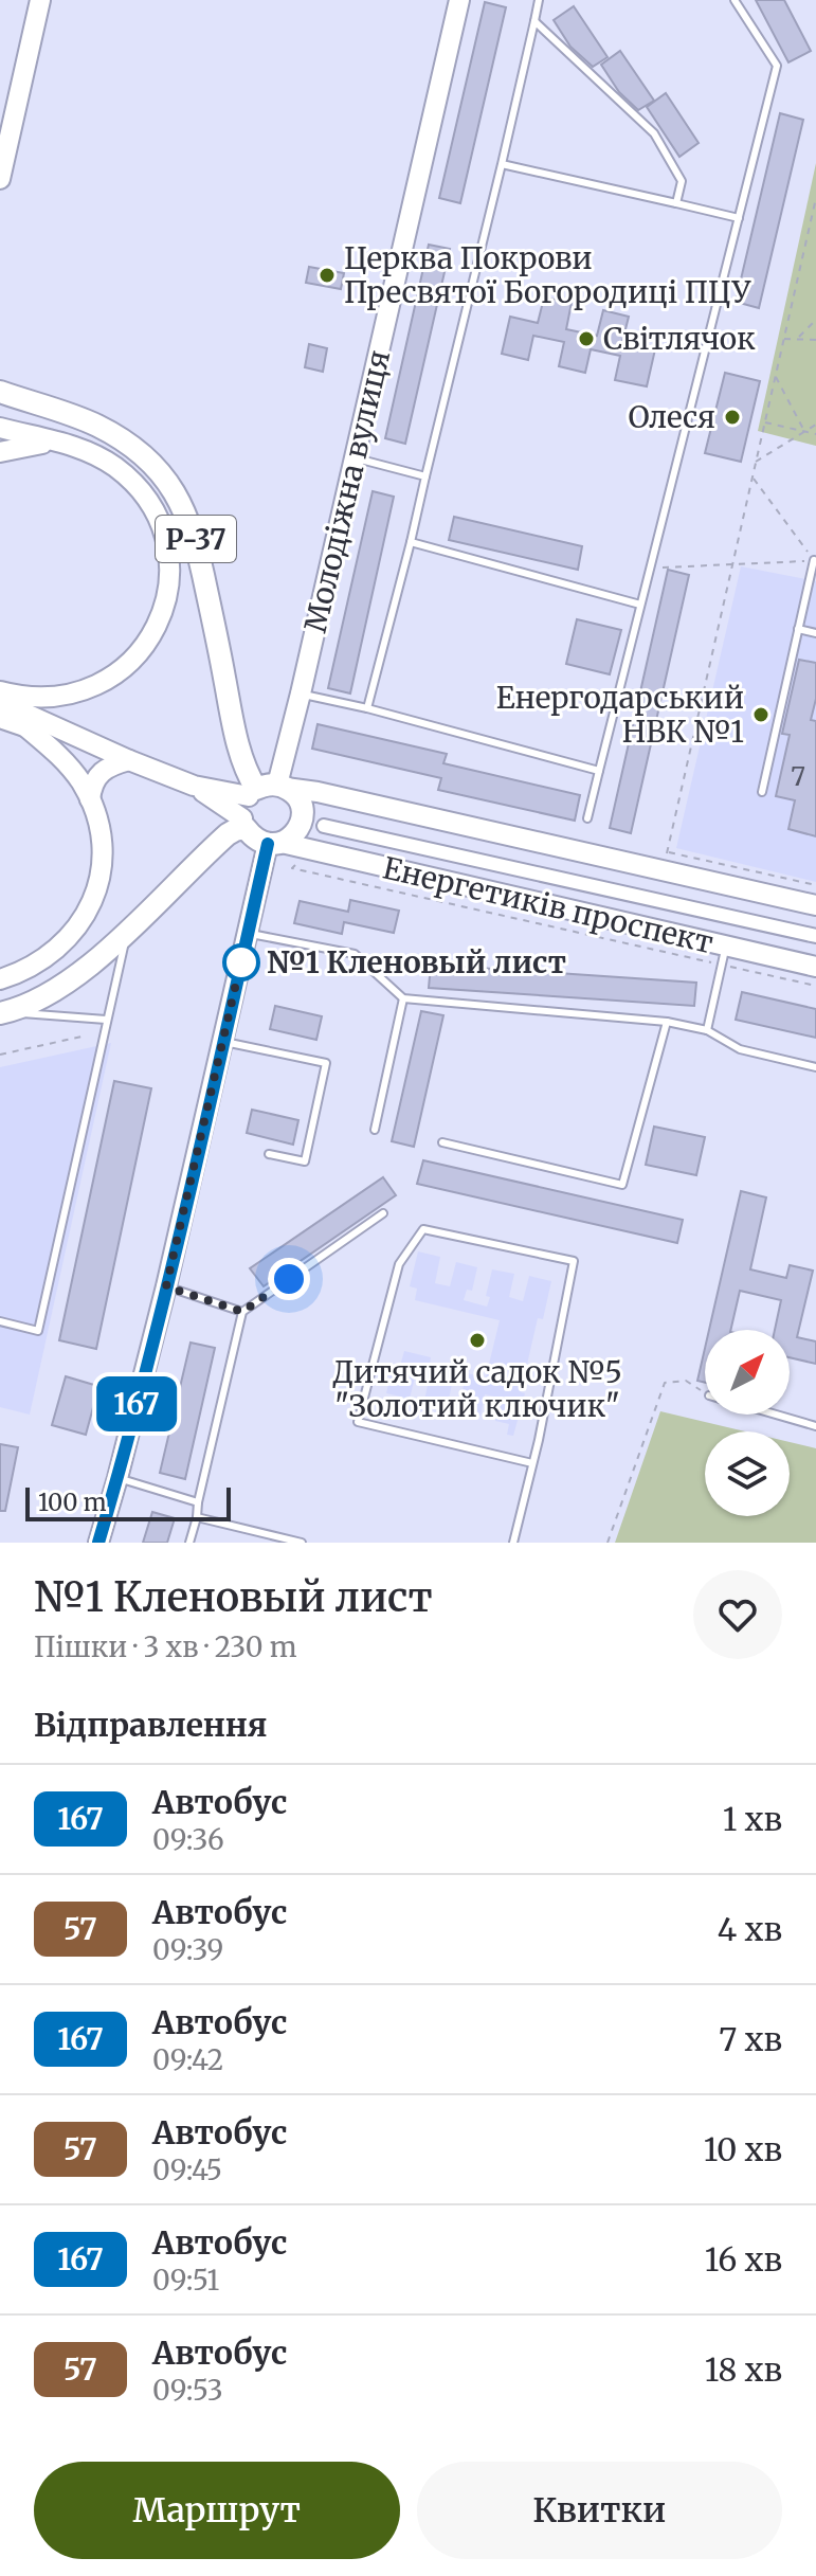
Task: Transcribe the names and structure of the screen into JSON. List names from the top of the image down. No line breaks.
{"streets":{"main road":["Р-37"],"street":["Молодіжна вулиця","Енергетиків проспект"]},"crossings":[["Молодіжна вулиця","Р-37"],["Молодіжна вулиця","Енергетиків проспект"],["Р-37","Енергетиків проспект"]],"places":["Церква Покрови Пресвятої Богородиці ПЦУ","Світлячок","Олеся","Енергодарський НВК №1","№1 Кленовый лист","Дитячий садок №5 \"Золотий ключик\""],"lines":["bus line 167"],"house_numbers":["7"],"scale_bar":"100 m","north":"top right","page":{"on_map":"167","scale":"100 m","heading":[["№1 Кленовый лист","Пішки · 3 хв · 230 m"],"Відправлення"],"list":[{"mark":"167","name":"Автобус","note":"09:36","value":"1 хв"},{"mark":"57","name":"Автобус","note":"09:39","value":"4 хв"},{"mark":"167","name":"Автобус","note":"09:42","value":"7 хв"},{"mark":"57","name":"Автобус","note":"09:45","value":"10 хв"},{"mark":"167","name":"Автобус","note":"09:51","value":"16 хв"},{"mark":"57","name":"Автобус","note":"09:53","value":"18 хв"}],"buttons":["Маршрут","Квитки"]}}
